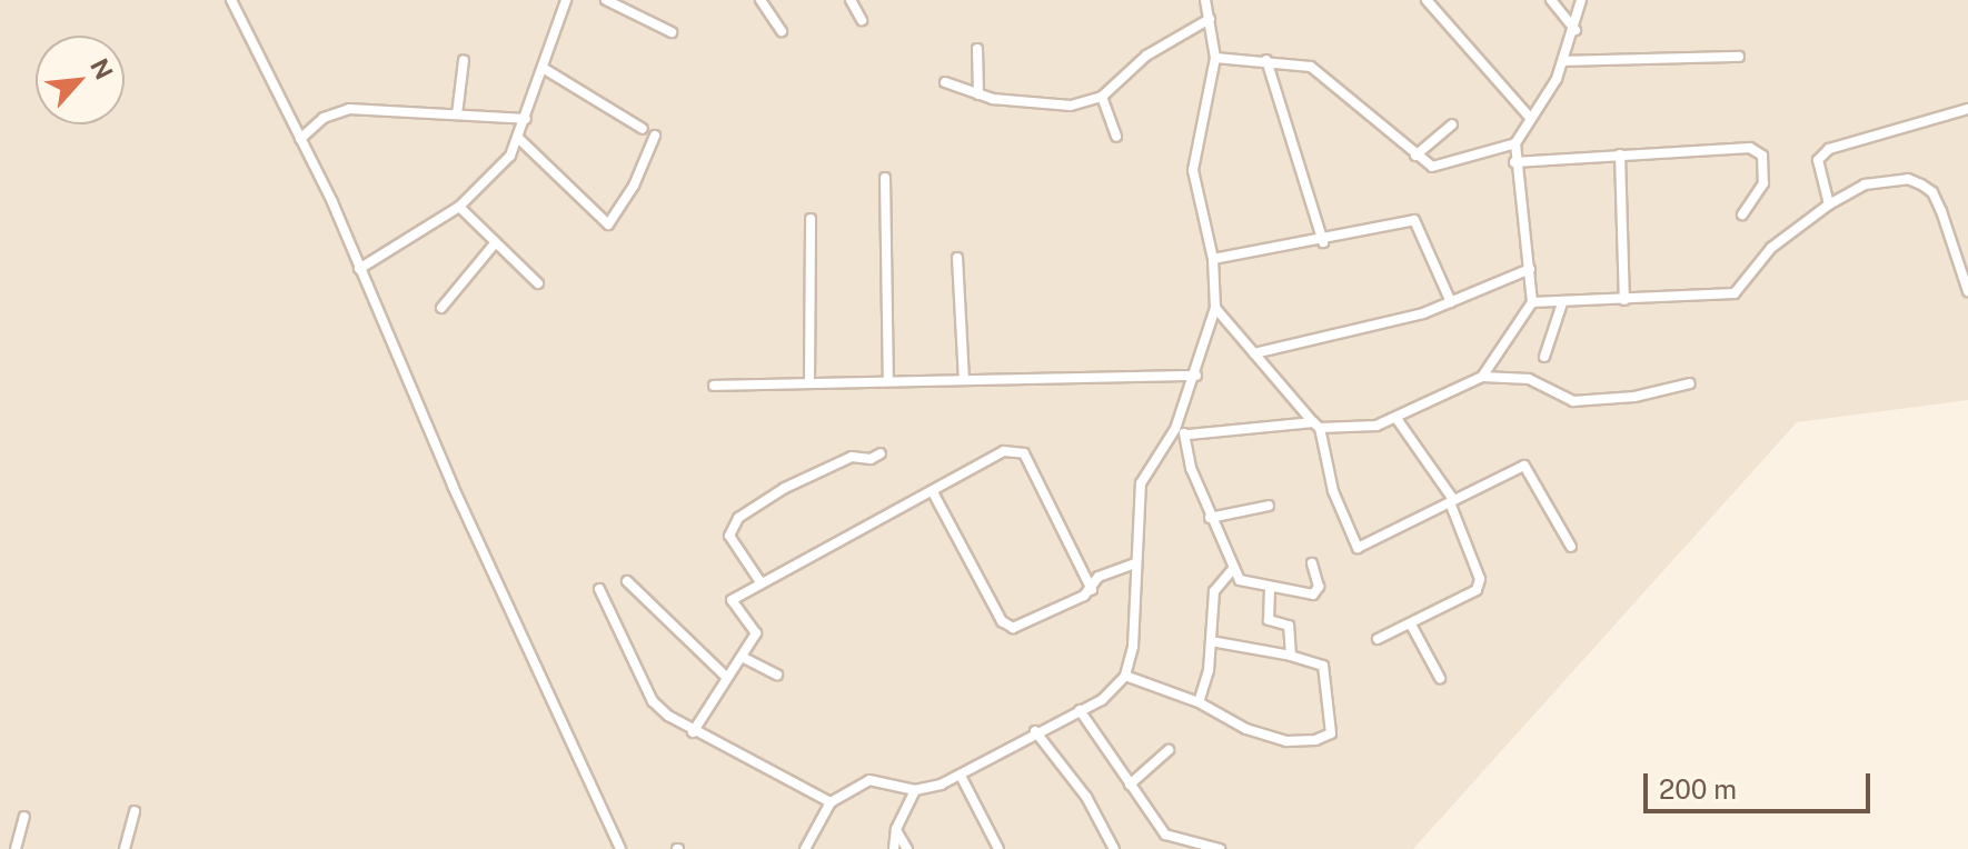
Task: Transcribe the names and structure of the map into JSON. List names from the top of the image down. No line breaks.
{"scale_bar":"200 m","north":"top right"}
